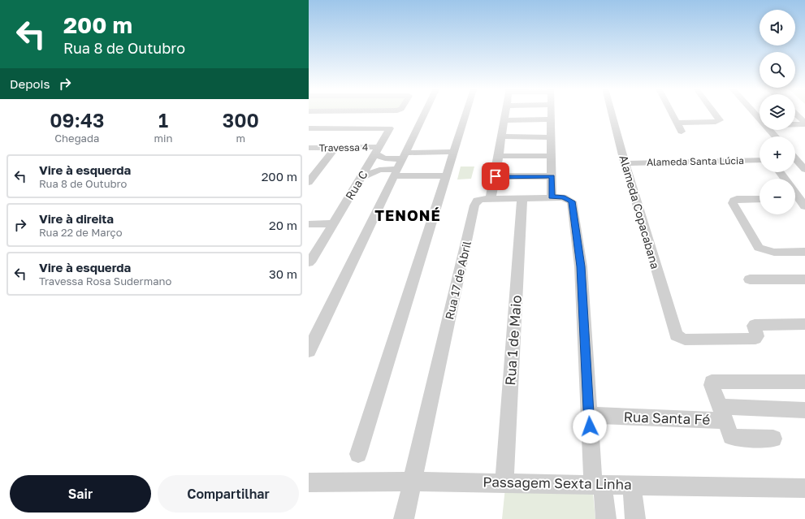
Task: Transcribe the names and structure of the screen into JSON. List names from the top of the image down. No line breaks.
{"streets":{"street":["Travessa 4","Alameda Santa Lúcia","Rua C","Alameda Copacabana","Rua 17 de Abril","Rua 1 de Maio","Rua Santa Fé","Passagem Sexta Linha"]},"crossings":[["Travessa 4","Rua C"],["Alameda Santa Lúcia","Alameda Copacabana"],["Rua 17 de Abril","Passagem Sexta Linha"],["Rua 1 de Maio","Passagem Sexta Linha"]],"districts":["TENONÉ"],"page":{"turn":["200 m","Rua 8 de Outubro"],"map_buttons":["+","−"],"then":"Depois","eta":["09:43","Chegada","1","min","300","m"],"list":[{"name":"Vire à esquerda","note":"Rua 8 de Outubro","value":"200 m"},{"name":"Vire à direita","note":"Rua 22 de Março","value":"20 m"},{"name":"Vire à esquerda","note":"Travessa Rosa Sudermano","value":"30 m"}],"buttons":["Sair","Compartilhar"]}}
